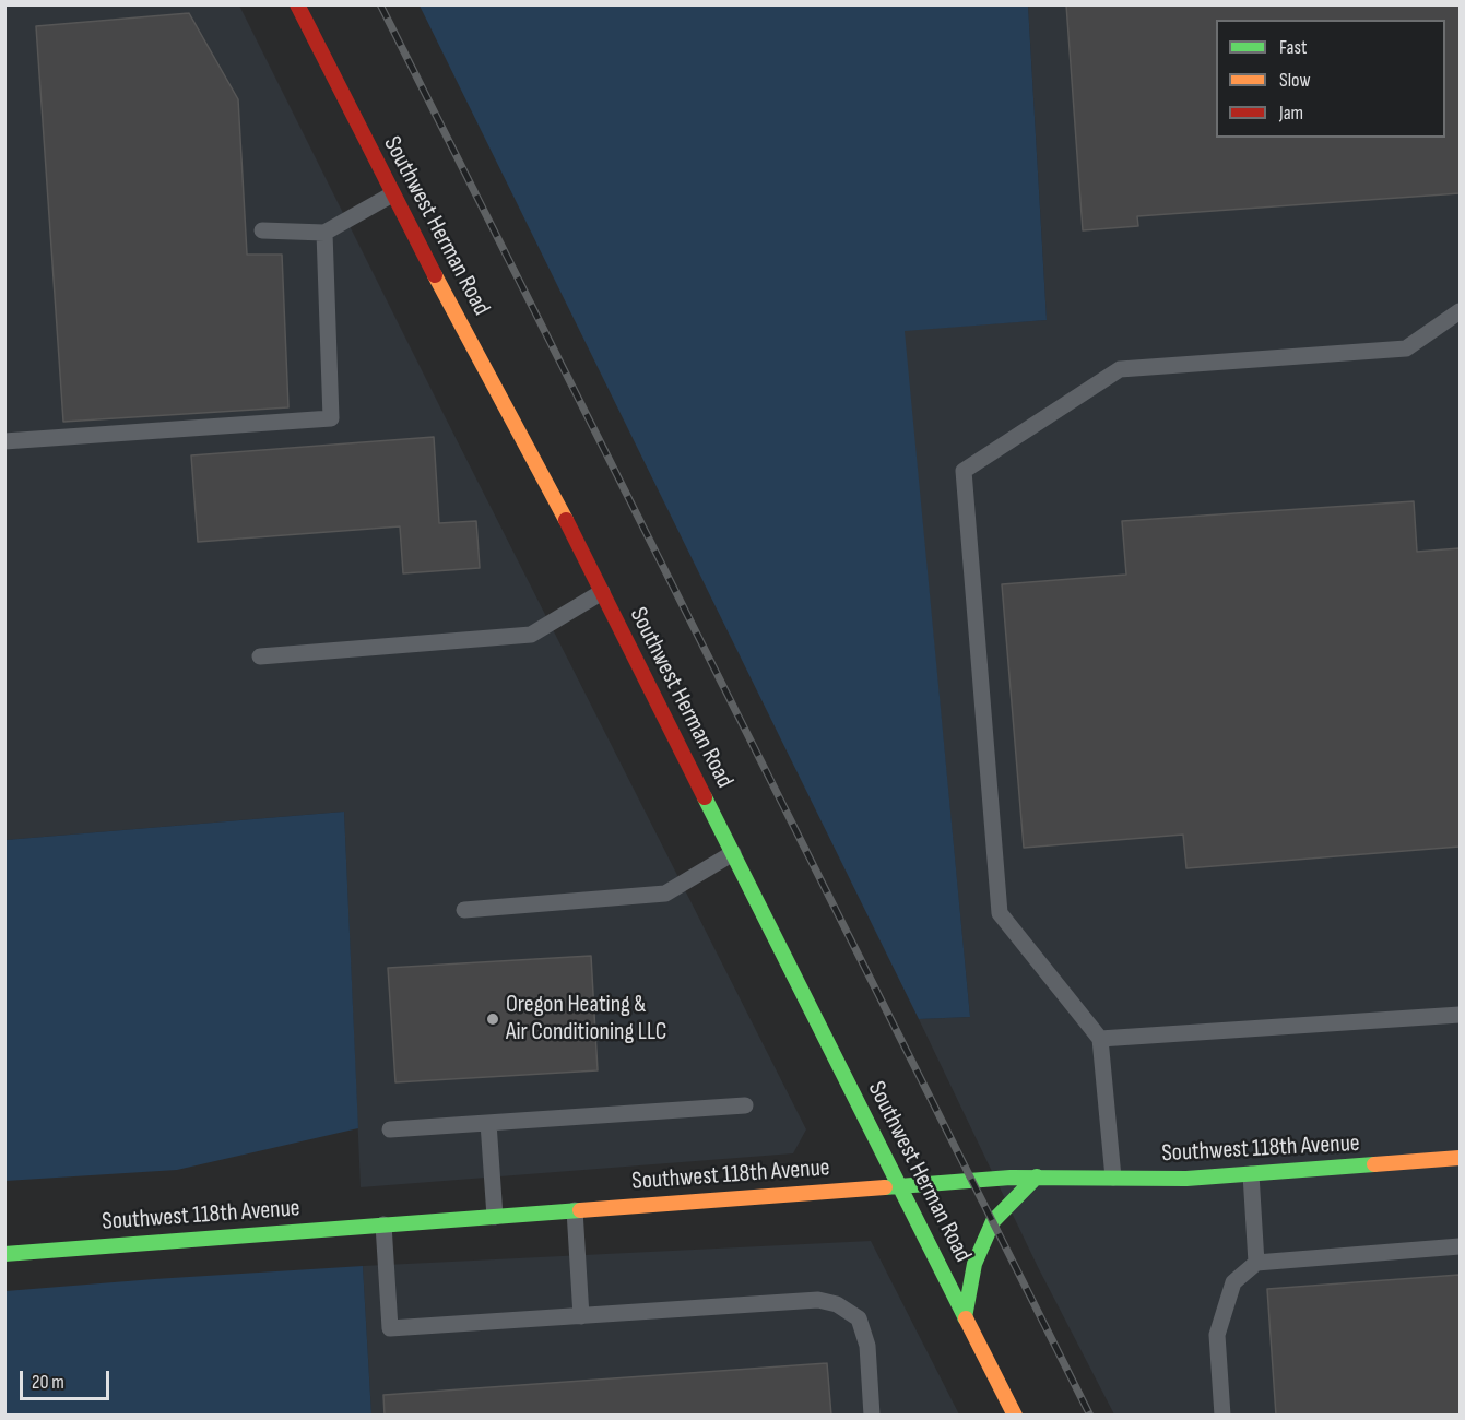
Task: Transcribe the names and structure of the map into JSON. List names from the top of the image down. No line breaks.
{"streets":{"street":["Southwest Herman Road","Southwest 118th Avenue"]},"crossings":[["Southwest Herman Road","Southwest 118th Avenue"]],"places":["Oregon Heating & Air Conditioning LLC"],"legend":["Fast","Slow","Jam"],"scale_bar":"20 m"}
